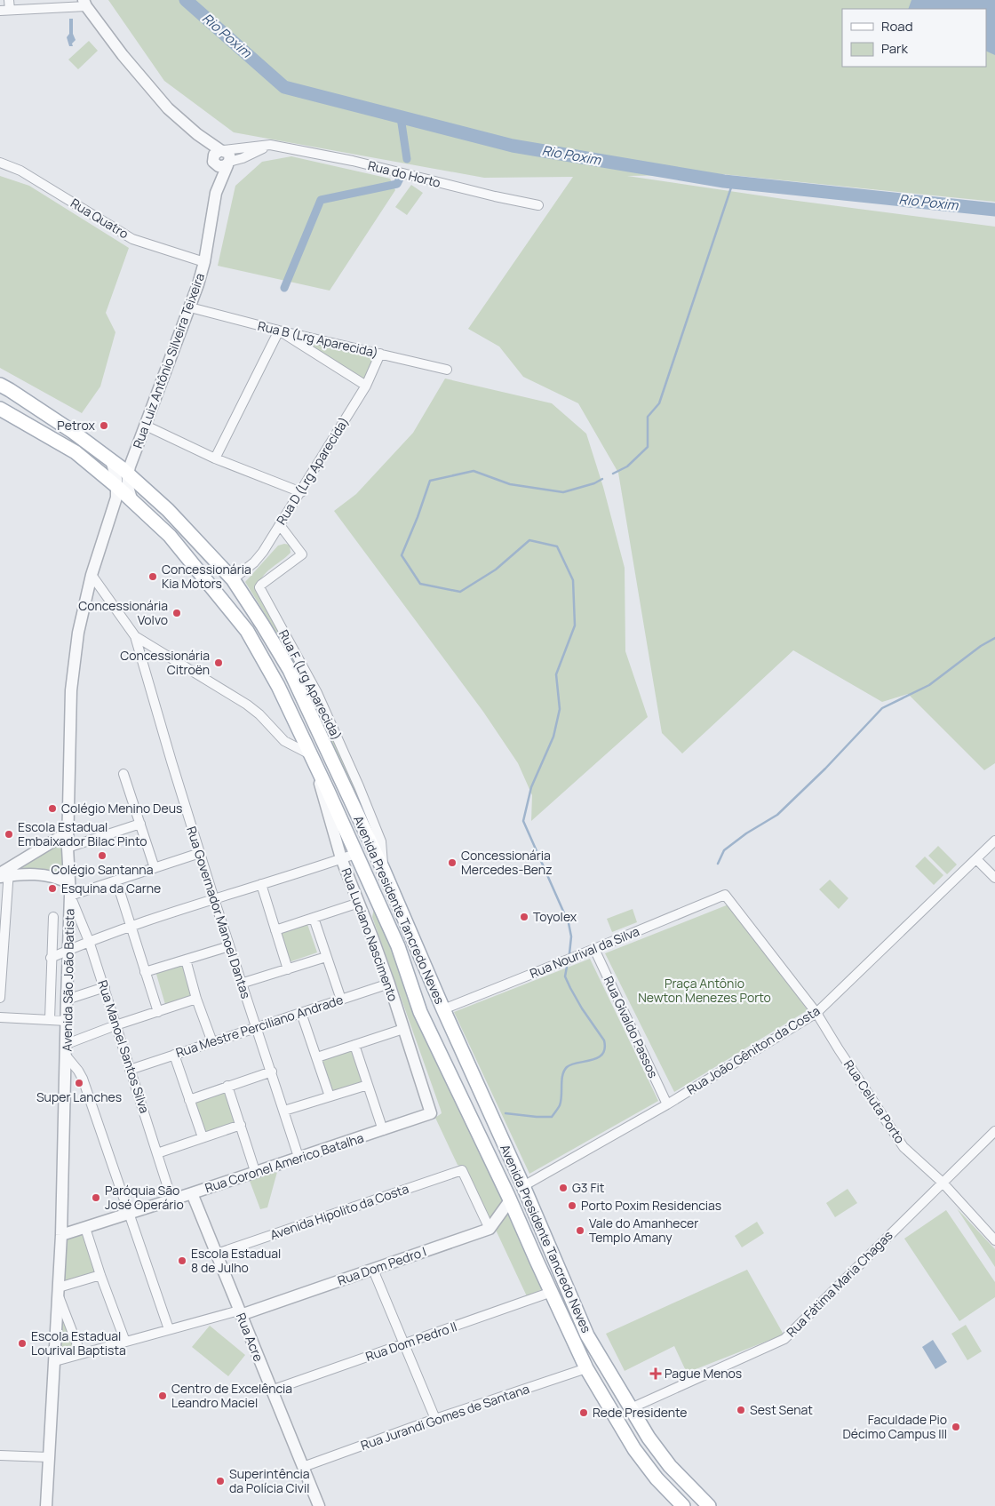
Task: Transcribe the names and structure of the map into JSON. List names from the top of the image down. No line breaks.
{"streets":{"main road":["Avenida Presidente Tancredo Neves"],"street":["Rua do Horto","Rua Quatro","Rua B (Lrg Aparecida)","Rua Luiz Antônio Silveira Teixeira","Rua D (Lrg Aparecida)","Rua F (Lrg Aparecida)","Rua Governador Manoel Dantas","Rua Luciano Nascimento","Rua Nourival da Silva","Avenida São João Batista","Rua Mestre Perciliano Andrade","Rua Givaldo Passos","Rua Manoel Santos Silva","Rua João Gêniton da Costa","Rua Celuta Porto","Rua Coronel Americo Batalha","Avenida Hipolito da Costa","Rua Dom Pedro I","Rua Fátima Maria Chagas","Rua Acre","Rua Dom Pedro II","Rua Jurandi Gomes de Santana"]},"crossings":[["Rua Quatro","Rua Luiz Antônio Silveira Teixeira"],["Rua B (Lrg Aparecida)","Rua Luiz Antônio Silveira Teixeira"],["Rua B (Lrg Aparecida)","Rua D (Lrg Aparecida)"],["Rua Luiz Antônio Silveira Teixeira","Avenida Presidente Tancredo Neves"],["Rua D (Lrg Aparecida)","Rua F (Lrg Aparecida)"],["Rua D (Lrg Aparecida)","Avenida Presidente Tancredo Neves"],["Rua F (Lrg Aparecida)","Avenida Presidente Tancredo Neves"],["Avenida Presidente Tancredo Neves","Rua Luciano Nascimento"],["Avenida Presidente Tancredo Neves","Rua Nourival da Silva"],["Avenida Presidente Tancredo Neves","Avenida São João Batista"],["Avenida Presidente Tancredo Neves","Rua João Gêniton da Costa"],["Avenida Presidente Tancredo Neves","Rua Fátima Maria Chagas"],["Avenida Presidente Tancredo Neves","Rua Dom Pedro II"],["Avenida Presidente Tancredo Neves","Rua Jurandi Gomes de Santana"],["Rua Governador Manoel Dantas","Avenida São João Batista"],["Rua Governador Manoel Dantas","Rua Mestre Perciliano Andrade"],["Rua Governador Manoel Dantas","Rua Coronel Americo Batalha"],["Rua Luciano Nascimento","Rua Mestre Perciliano Andrade"],["Rua Luciano Nascimento","Rua Coronel Americo Batalha"],["Rua Nourival da Silva","Rua Givaldo Passos"],["Rua Nourival da Silva","Rua Celuta Porto"],["Avenida São João Batista","Rua Manoel Santos Silva"],["Avenida São João Batista","Rua Coronel Americo Batalha"],["Rua Mestre Perciliano Andrade","Rua Manoel Santos Silva"],["Rua Givaldo Passos","Rua João Gêniton da Costa"],["Rua Manoel Santos Silva","Rua Coronel Americo Batalha"],["Rua João Gêniton da Costa","Rua Celuta Porto"],["Rua Celuta Porto","Rua Fátima Maria Chagas"],["Rua Coronel Americo Batalha","Rua Acre"],["Avenida Hipolito da Costa","Rua Dom Pedro I"],["Avenida Hipolito da Costa","Rua Acre"],["Rua Dom Pedro I","Rua Acre"],["Rua Acre","Rua Dom Pedro II"],["Rua Acre","Rua Jurandi Gomes de Santana"]],"water":["Rio Poxim"],"parks":["Praça Antônio Newton Menezes Porto"],"places":{"other":["Petrox","Concessionária Kia Motors","Concessionária Volvo","Concessionária Citroën","Colégio Menino Deus","Escola Estadual Embaixador Bilac Pinto","Colégio Santanna","Concessionária Mercedes-Benz","Esquina da Carne","Toyolex","Super Lanches","G3 Fit","Paróquia São José Operário","Porto Poxim Residencias","Vale do Amanhecer Templo Amany","Escola Estadual 8 de Julho","Escola Estadual Lourival Baptista","Centro de Excelência Leandro Maciel","Sest Senat","Rede Presidente","Faculdade Pio Décimo Campus III","Superintência da Polícia Civil"],"health":["Pague Menos"]},"legend":["Road","Park"]}
